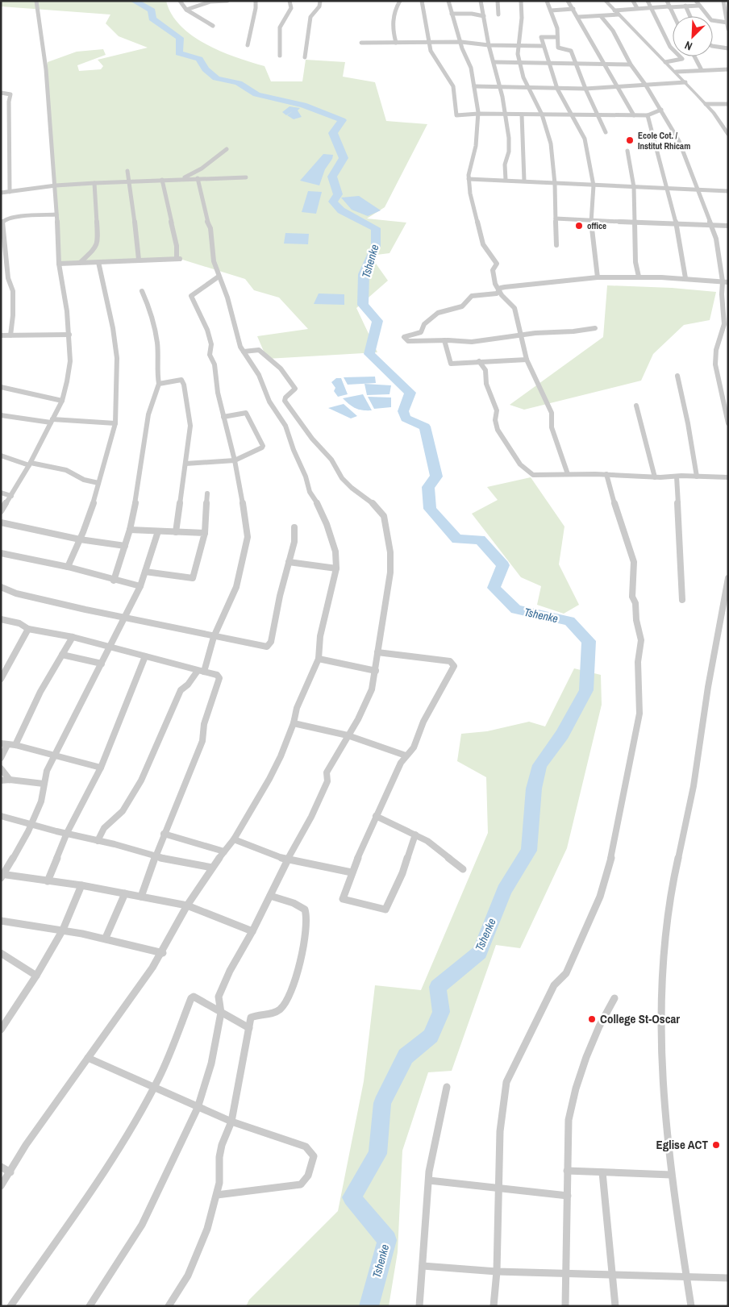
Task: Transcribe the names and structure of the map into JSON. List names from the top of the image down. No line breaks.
{"water":["Tshenke"],"places":["Ecole Cot. / Institut Rhicam","office","College St-Oscar","Eglise ACT"],"north":"bottom left"}
